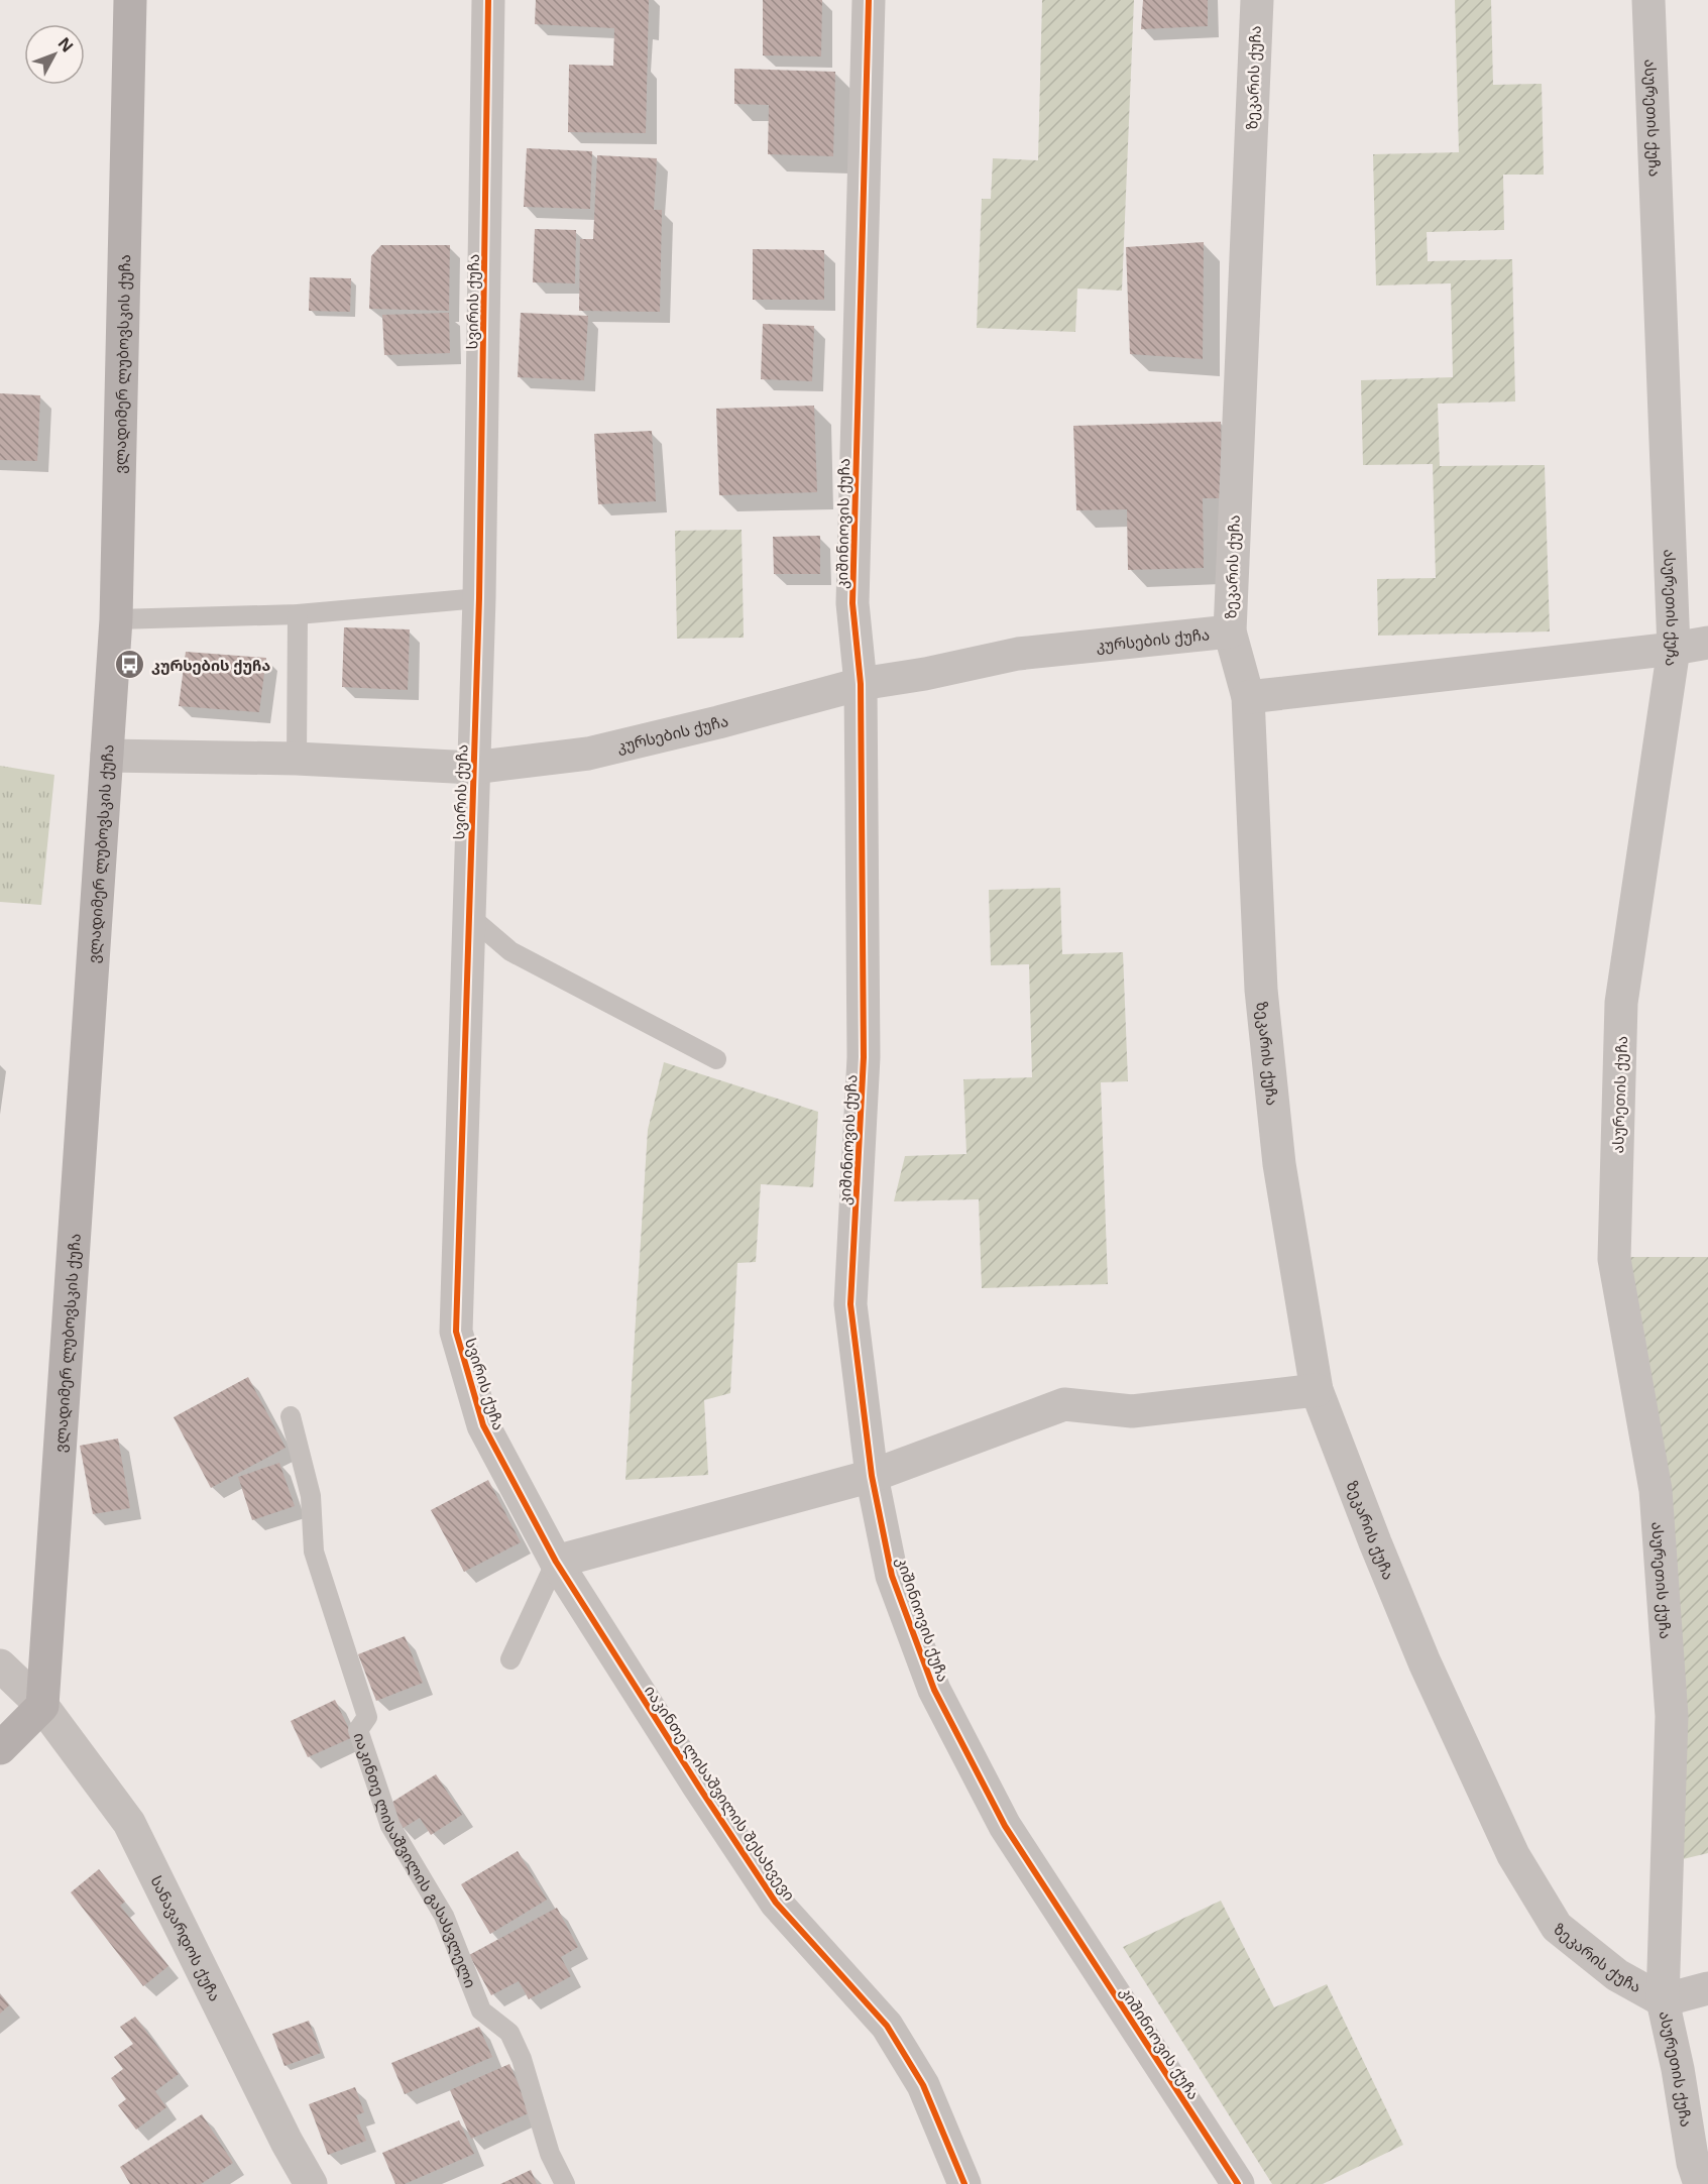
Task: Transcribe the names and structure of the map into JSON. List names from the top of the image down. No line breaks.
{"streets":{"street":["ზეკარის ქუჩა","ასურეთის ქუჩა","სვირის ქუჩა","ვლადიმერ ლუბოვსკის ქუჩა","კიშინიოვის ქუჩა","კურსების ქუჩა","იაკინთე ლისაშვილის შესახვევი","სანავარდოს ქუჩა"],"lane":["იაკინთე ლისაშვილის გასასვლელი"]},"crossings":[["ზეკარის ქუჩა","ასურეთის ქუჩა"],["ზეკარის ქუჩა","კურსების ქუჩა"],["სვირის ქუჩა","კურსების ქუჩა"],["სვირის ქუჩა","იაკინთე ლისაშვილის შესახვევი"],["ვლადიმერ ლუბოვსკის ქუჩა","კურსების ქუჩა"],["ვლადიმერ ლუბოვსკის ქუჩა","სანავარდოს ქუჩა"],["კიშინიოვის ქუჩა","კურსების ქუჩა"]],"places":{"bus stop":["კურსების ქუჩა"]},"north":"top right"}
